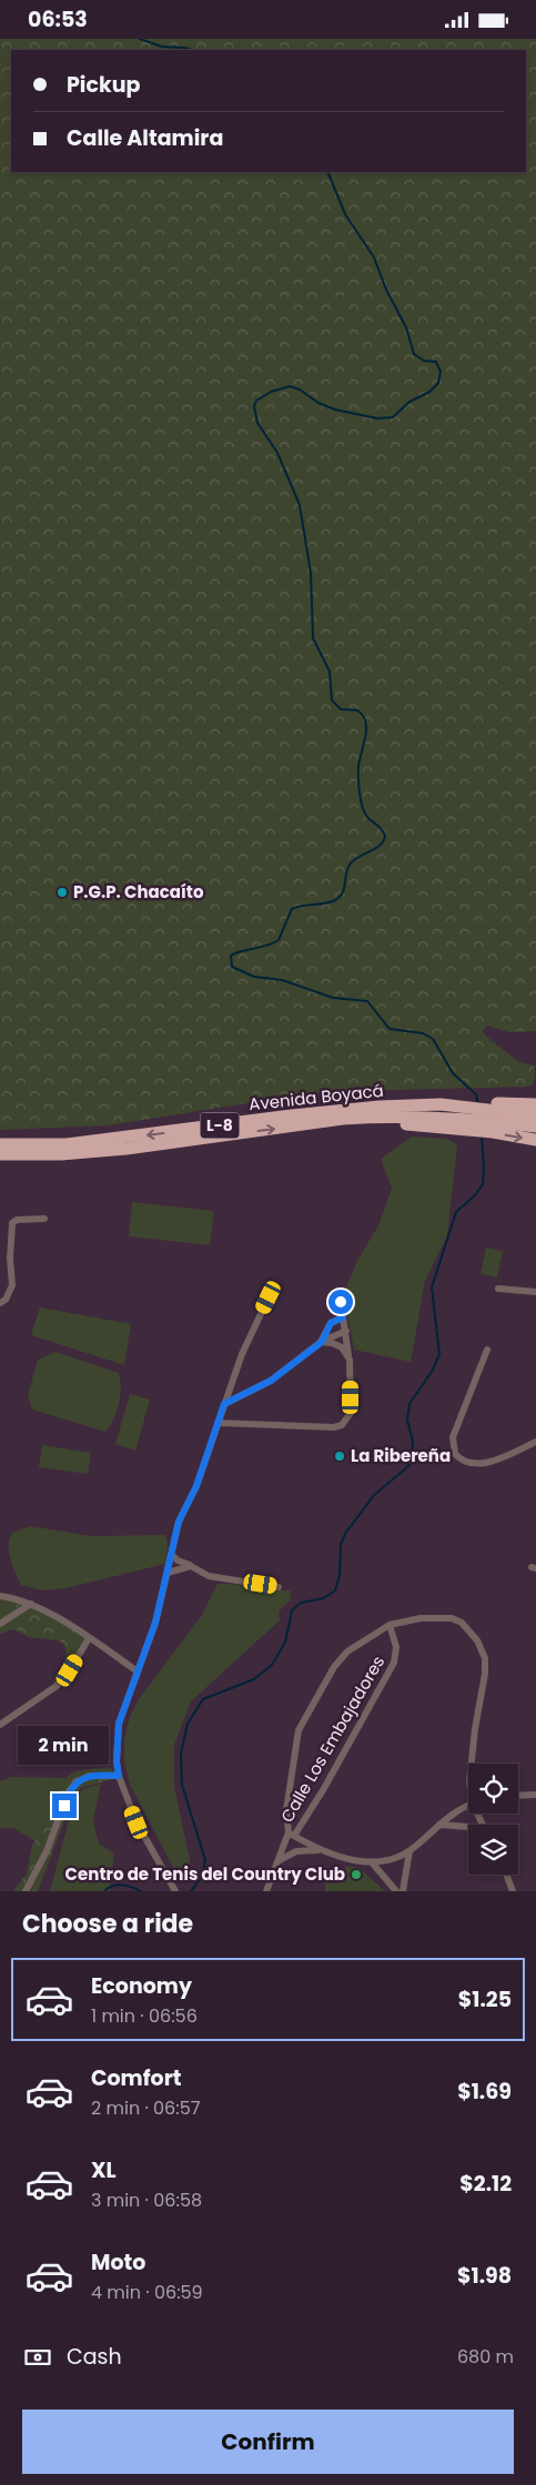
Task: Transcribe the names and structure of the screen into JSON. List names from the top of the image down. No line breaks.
{"streets":{"highway":["Avenida Boyacá","L-8"],"street":["Calle Los Embajadores"]},"places":["P.G.P. Chacaíto","La Ribereña","Centro de Tenis del Country Club"],"page":{"status":"06:53","banner":["Pickup","Calle Altamira"],"bubble":"2 min","heading":"Choose a ride","list":[{"name":"Economy","note":"1 min · 06:56","value":"$1.25"},{"name":"Comfort","note":"2 min · 06:57","value":"$1.69"},{"name":"XL","note":"3 min · 06:58","value":"$2.12"},{"name":"Moto","note":"4 min · 06:59","value":"$1.98"}],"pay":["Cash","680 m"],"buttons":"Confirm"}}
